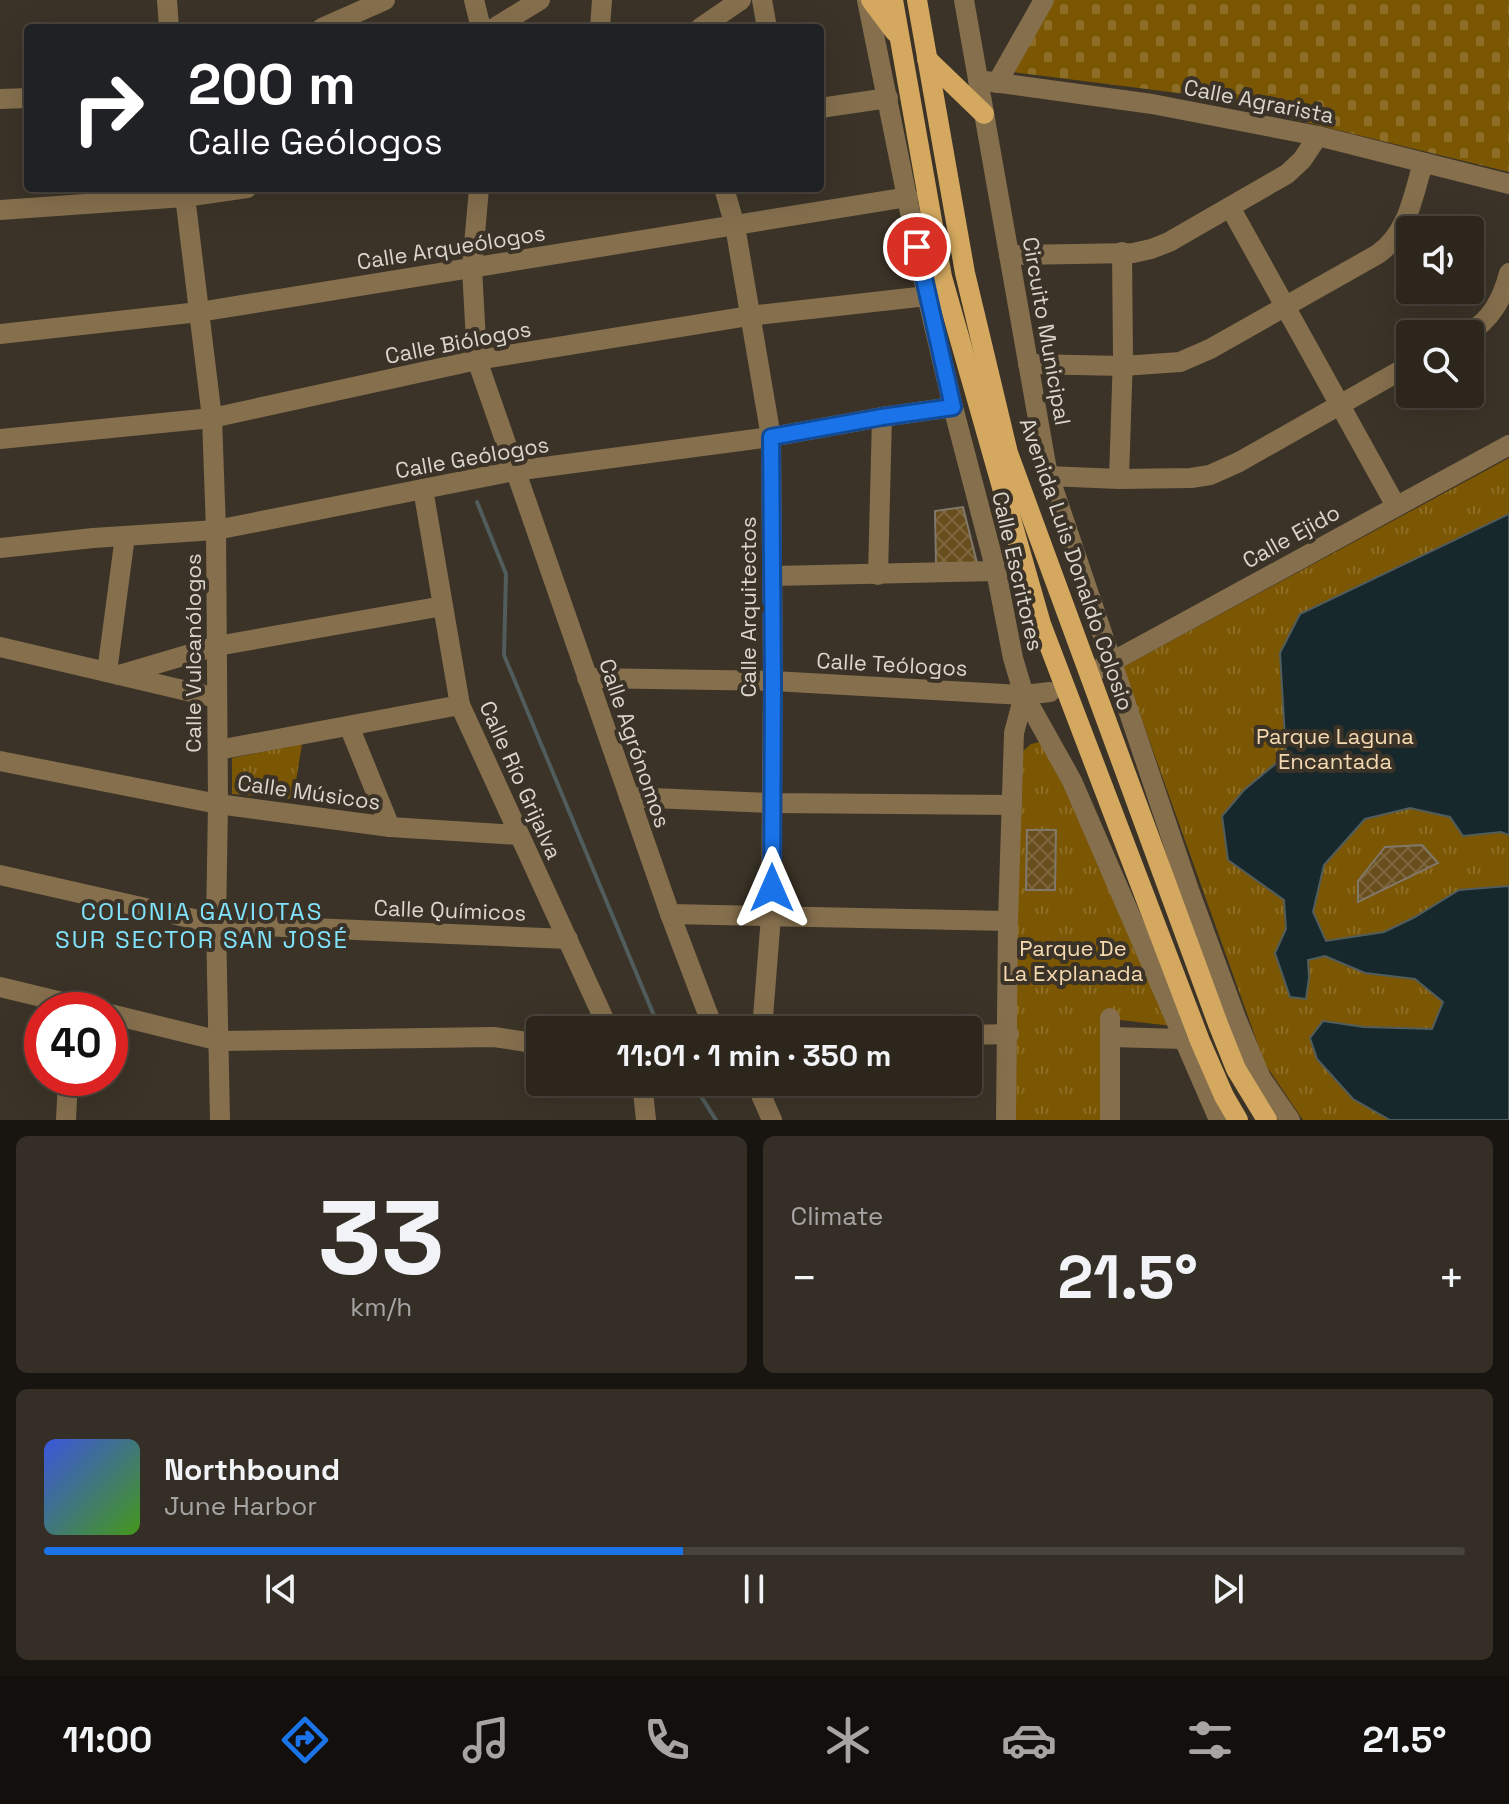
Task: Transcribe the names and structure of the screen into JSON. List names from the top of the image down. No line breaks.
{"streets":{"main road":["Avenida Luis Donaldo Colosio"],"street":["Calle Agrarista","Calle Arqueólogos","Circuito Municipal","Calle Biólogos","Calle Geólogos","Calle Ejido","Calle Escritores","Calle Arquitectos","Calle Vulcanólogos","Calle Teólogos","Calle Agrónomos","Calle Río Grijalva","Calle Músicos","Calle Químicos"]},"crossings":[["Calle Agrarista","Circuito Municipal"],["Calle Arqueólogos","Calle Escritores"],["Calle Arqueólogos","Calle Arquitectos"],["Calle Arqueólogos","Calle Vulcanólogos"],["Calle Arqueólogos","Calle Agrónomos"],["Circuito Municipal","Calle Ejido"],["Circuito Municipal","Avenida Luis Donaldo Colosio"],["Calle Biólogos","Calle Escritores"],["Calle Biólogos","Calle Arquitectos"],["Calle Biólogos","Calle Vulcanólogos"],["Calle Biólogos","Calle Agrónomos"],["Calle Geólogos","Calle Escritores"],["Calle Geólogos","Calle Arquitectos"],["Calle Geólogos","Calle Vulcanólogos"],["Calle Geólogos","Calle Agrónomos"],["Calle Geólogos","Calle Río Grijalva"],["Calle Ejido","Avenida Luis Donaldo Colosio"],["Calle Escritores","Calle Teólogos"],["Calle Arquitectos","Calle Teólogos"],["Calle Vulcanólogos","Calle Músicos"],["Calle Vulcanólogos","Calle Químicos"],["Calle Teólogos","Calle Agrónomos"],["Calle Río Grijalva","Calle Músicos"],["Calle Río Grijalva","Calle Químicos"]],"districts":["COLONIA GAVIOTAS SUR SECTOR SAN JOSÉ"],"parks":["Parque Laguna Encantada","Parque De La Explanada"],"page":{"turn":["200 m","Calle Geólogos"],"limit":"40","trip":"11:01 · 1 min · 350 m","tile":[["33","km/h"],"Climate"],"heat":["−","21.5°","+"],"song":["Northbound","June Harbor"],"tabs":["11:00","21.5°"]}}
